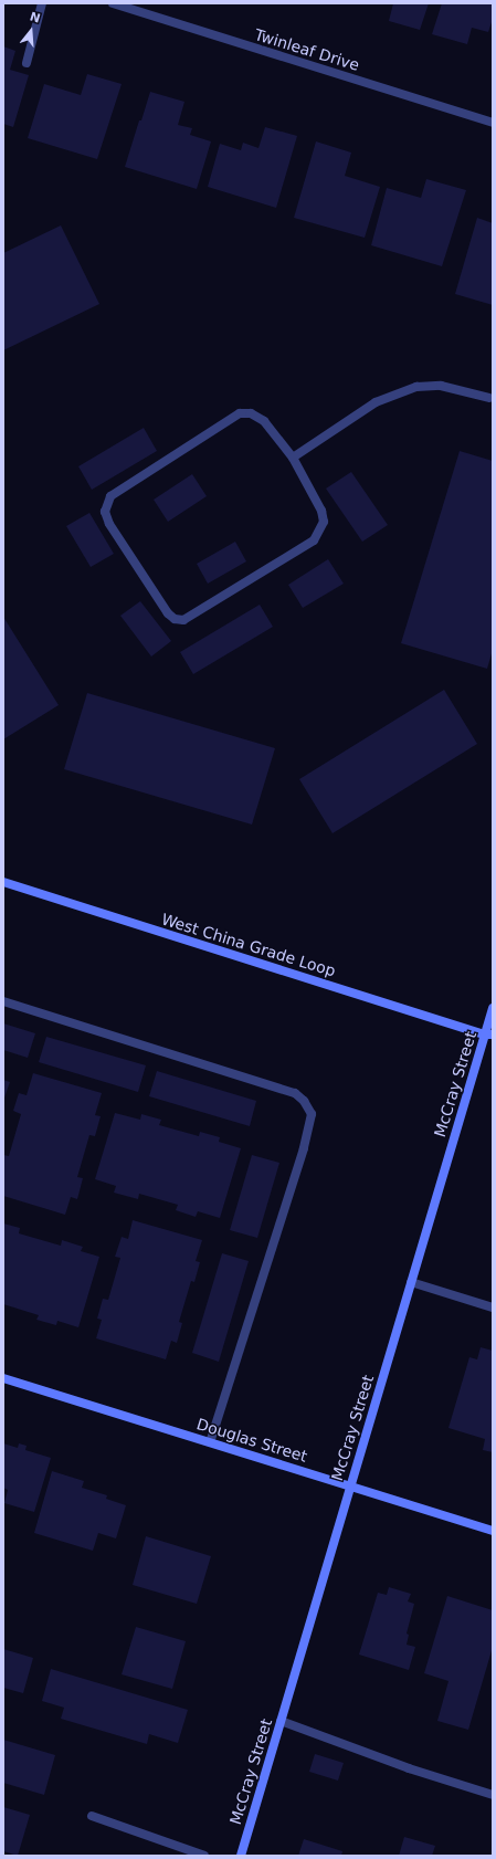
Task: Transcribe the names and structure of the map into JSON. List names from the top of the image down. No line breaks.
{"streets":{"street":["Twinleaf Drive","West China Grade Loop","McCray Street","Douglas Street"]},"crossings":[["West China Grade Loop","McCray Street"],["McCray Street","Douglas Street"]],"north":"top"}
